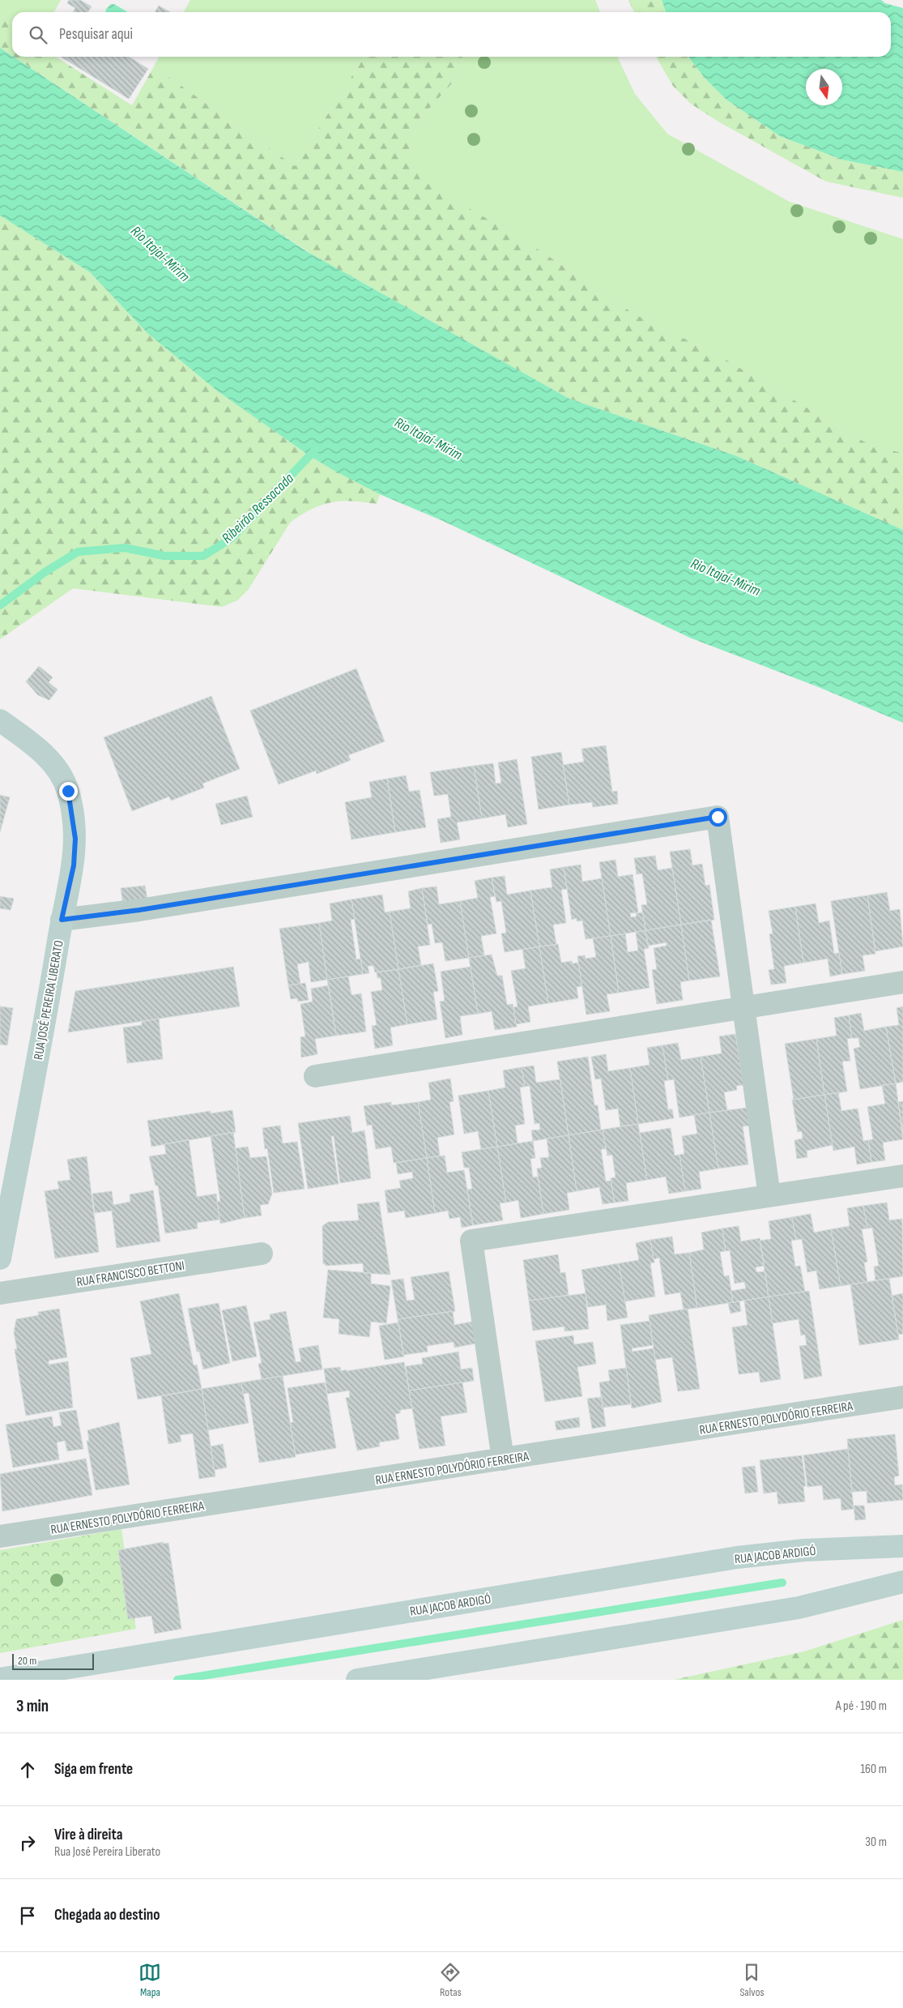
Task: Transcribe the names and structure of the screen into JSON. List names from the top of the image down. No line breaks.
{"streets":{"main road":["RUA JOSÉ PEREIRA LIBERATO","RUA JACOB ARDIGÓ"],"street":["RUA FRANCISCO BETTONI","RUA ERNESTO POLYDÓRIO FERREIRA"]},"water":["Rio Itajaí-Mirim","Ribeirão Ressacada"],"scale_bar":"20 m","north":"bottom","page":{"search":"Pesquisar aqui","scale":"20 m","heading":["3 min","A pé · 190 m"],"list":[["Siga em frente","160 m"],["Vire à direita","Rua José Pereira Liberato","30 m"],"Chegada ao destino"],"nav":["Mapa","Rotas","Salvos"]}}
